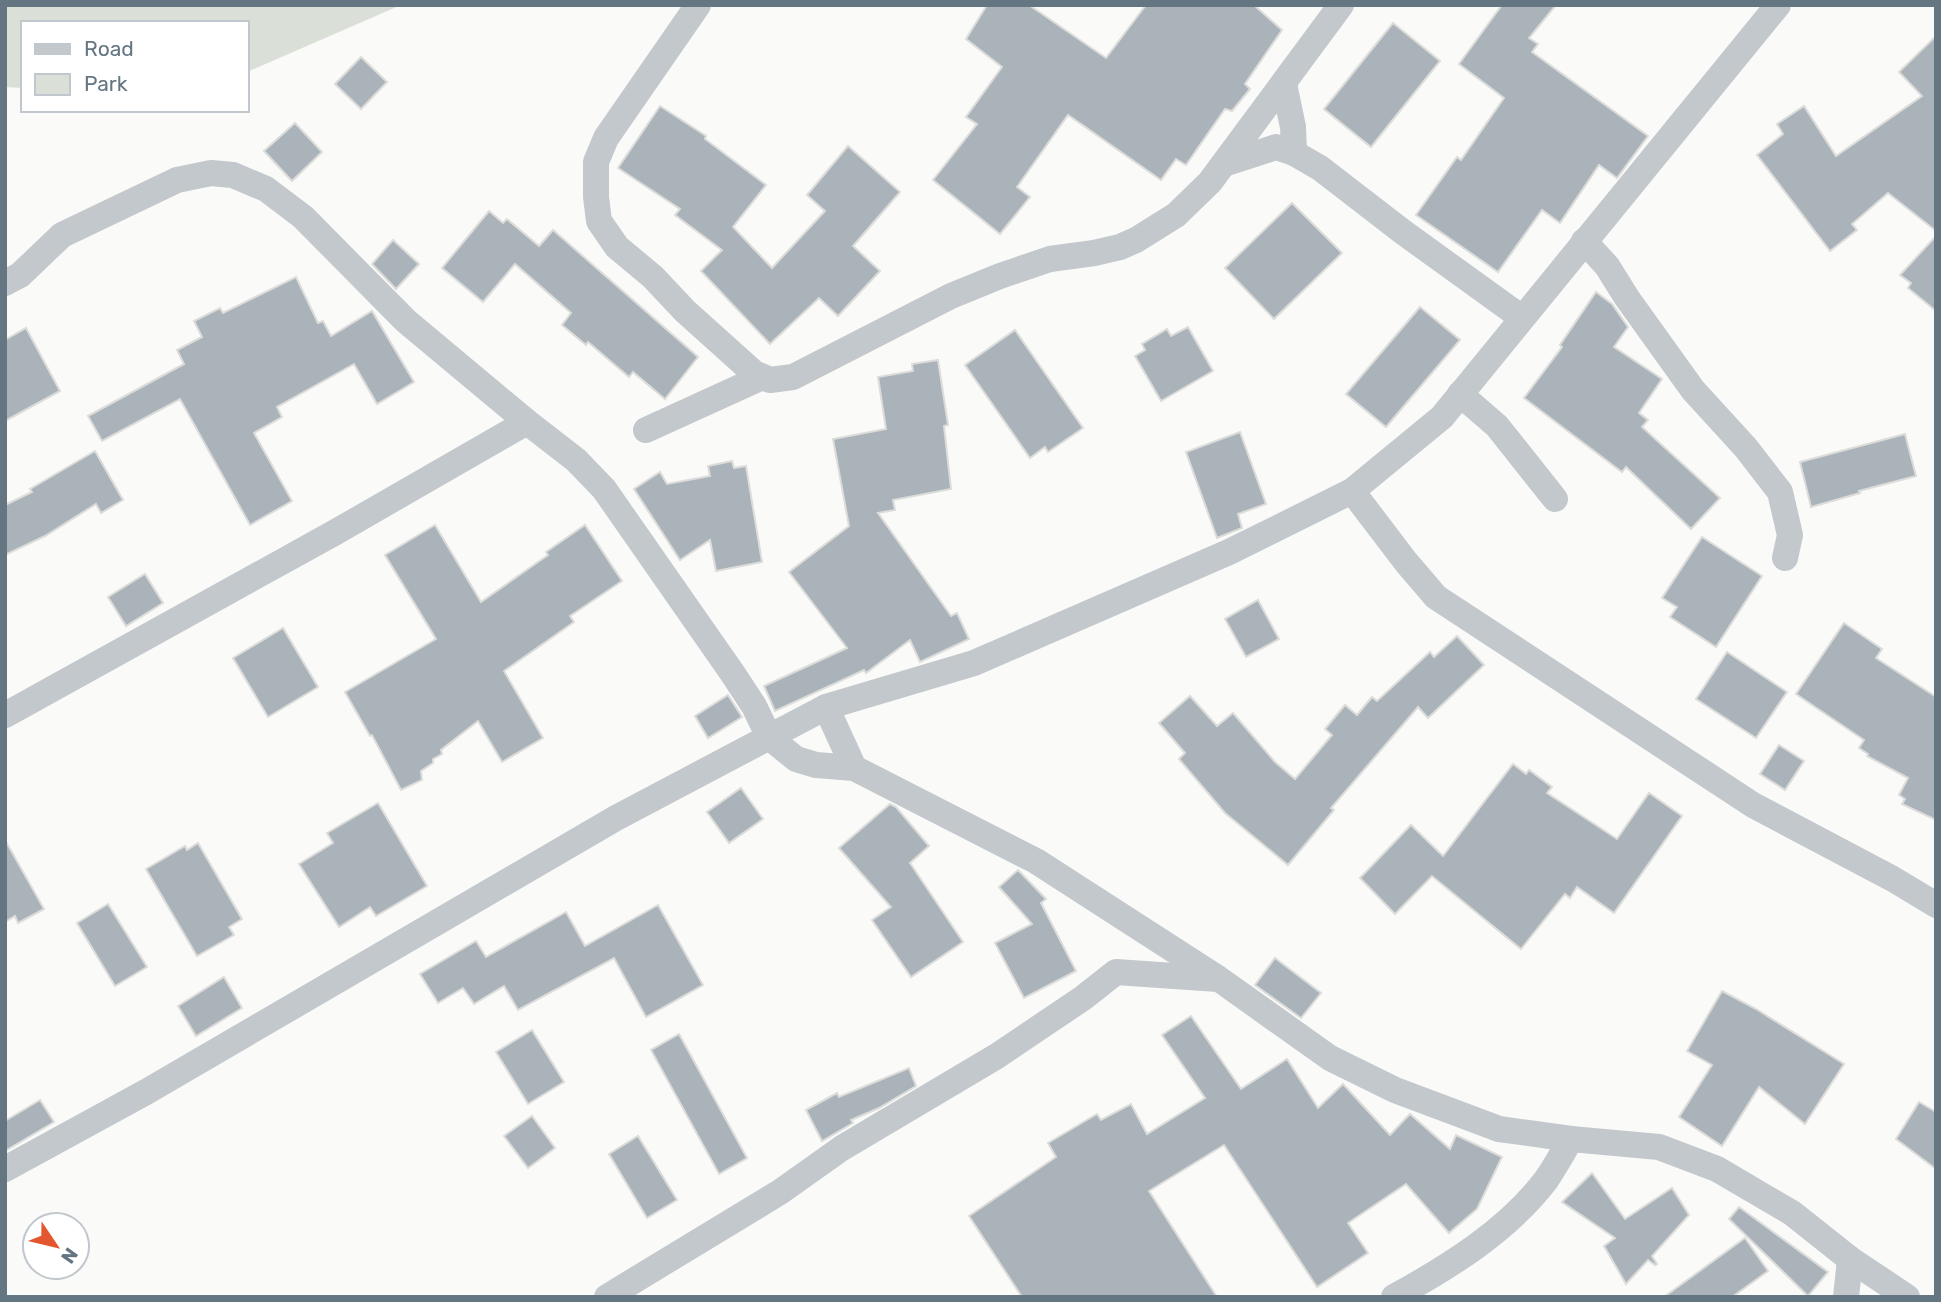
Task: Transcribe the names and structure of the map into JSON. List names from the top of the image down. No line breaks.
{"legend":["Road","Park"],"north":"bottom right"}
